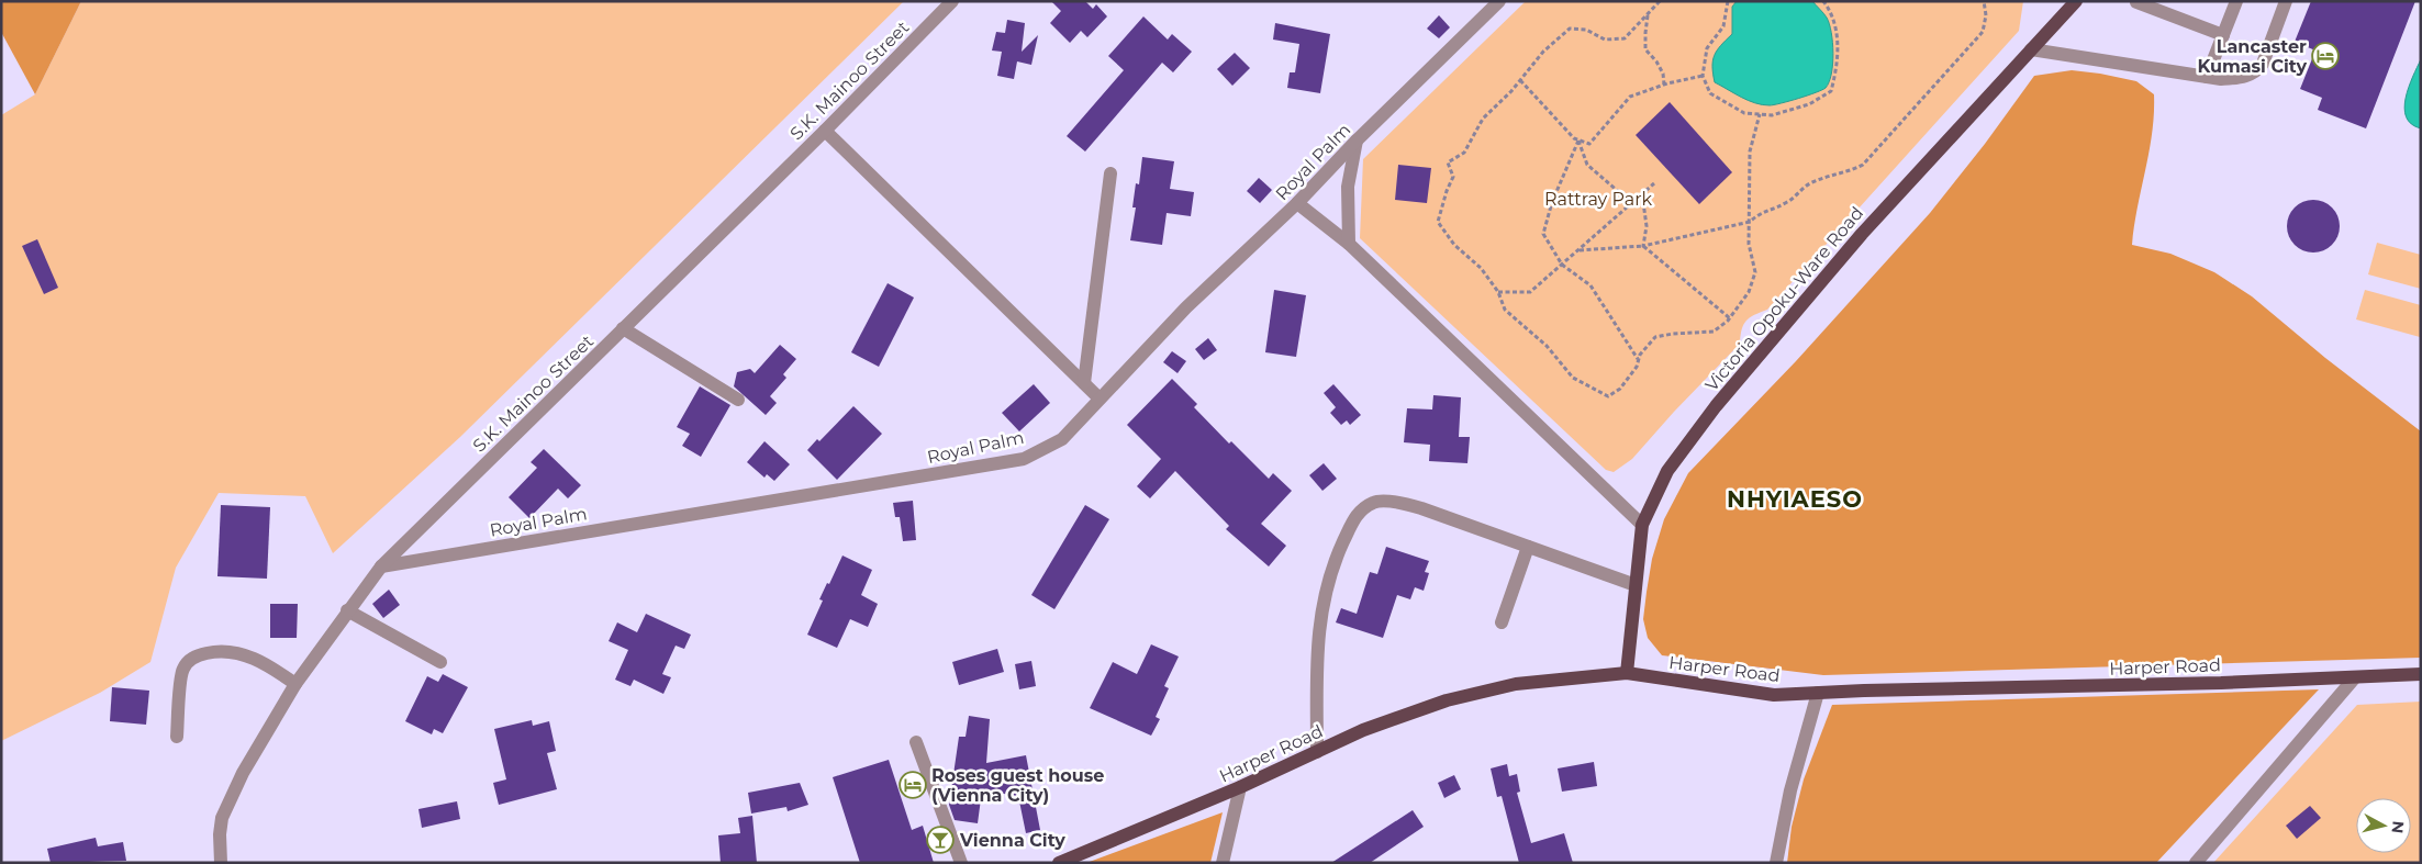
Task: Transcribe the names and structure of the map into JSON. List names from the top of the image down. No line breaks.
{"streets":{"main road":["Victoria Opoku-Ware Road","Harper Road"],"street":["S.K. Mainoo Street","Royal Palm"]},"crossings":[["S.K. Mainoo Street","Royal Palm"],["Victoria Opoku-Ware Road","Harper Road"]],"districts":["NHYIAESO"],"parks":["Rattray Park"],"places":{"hotel":["Lancaster Kumasi City","Roses guest house (Vienna City)"],"bar":["Vienna City"]},"north":"right"}
